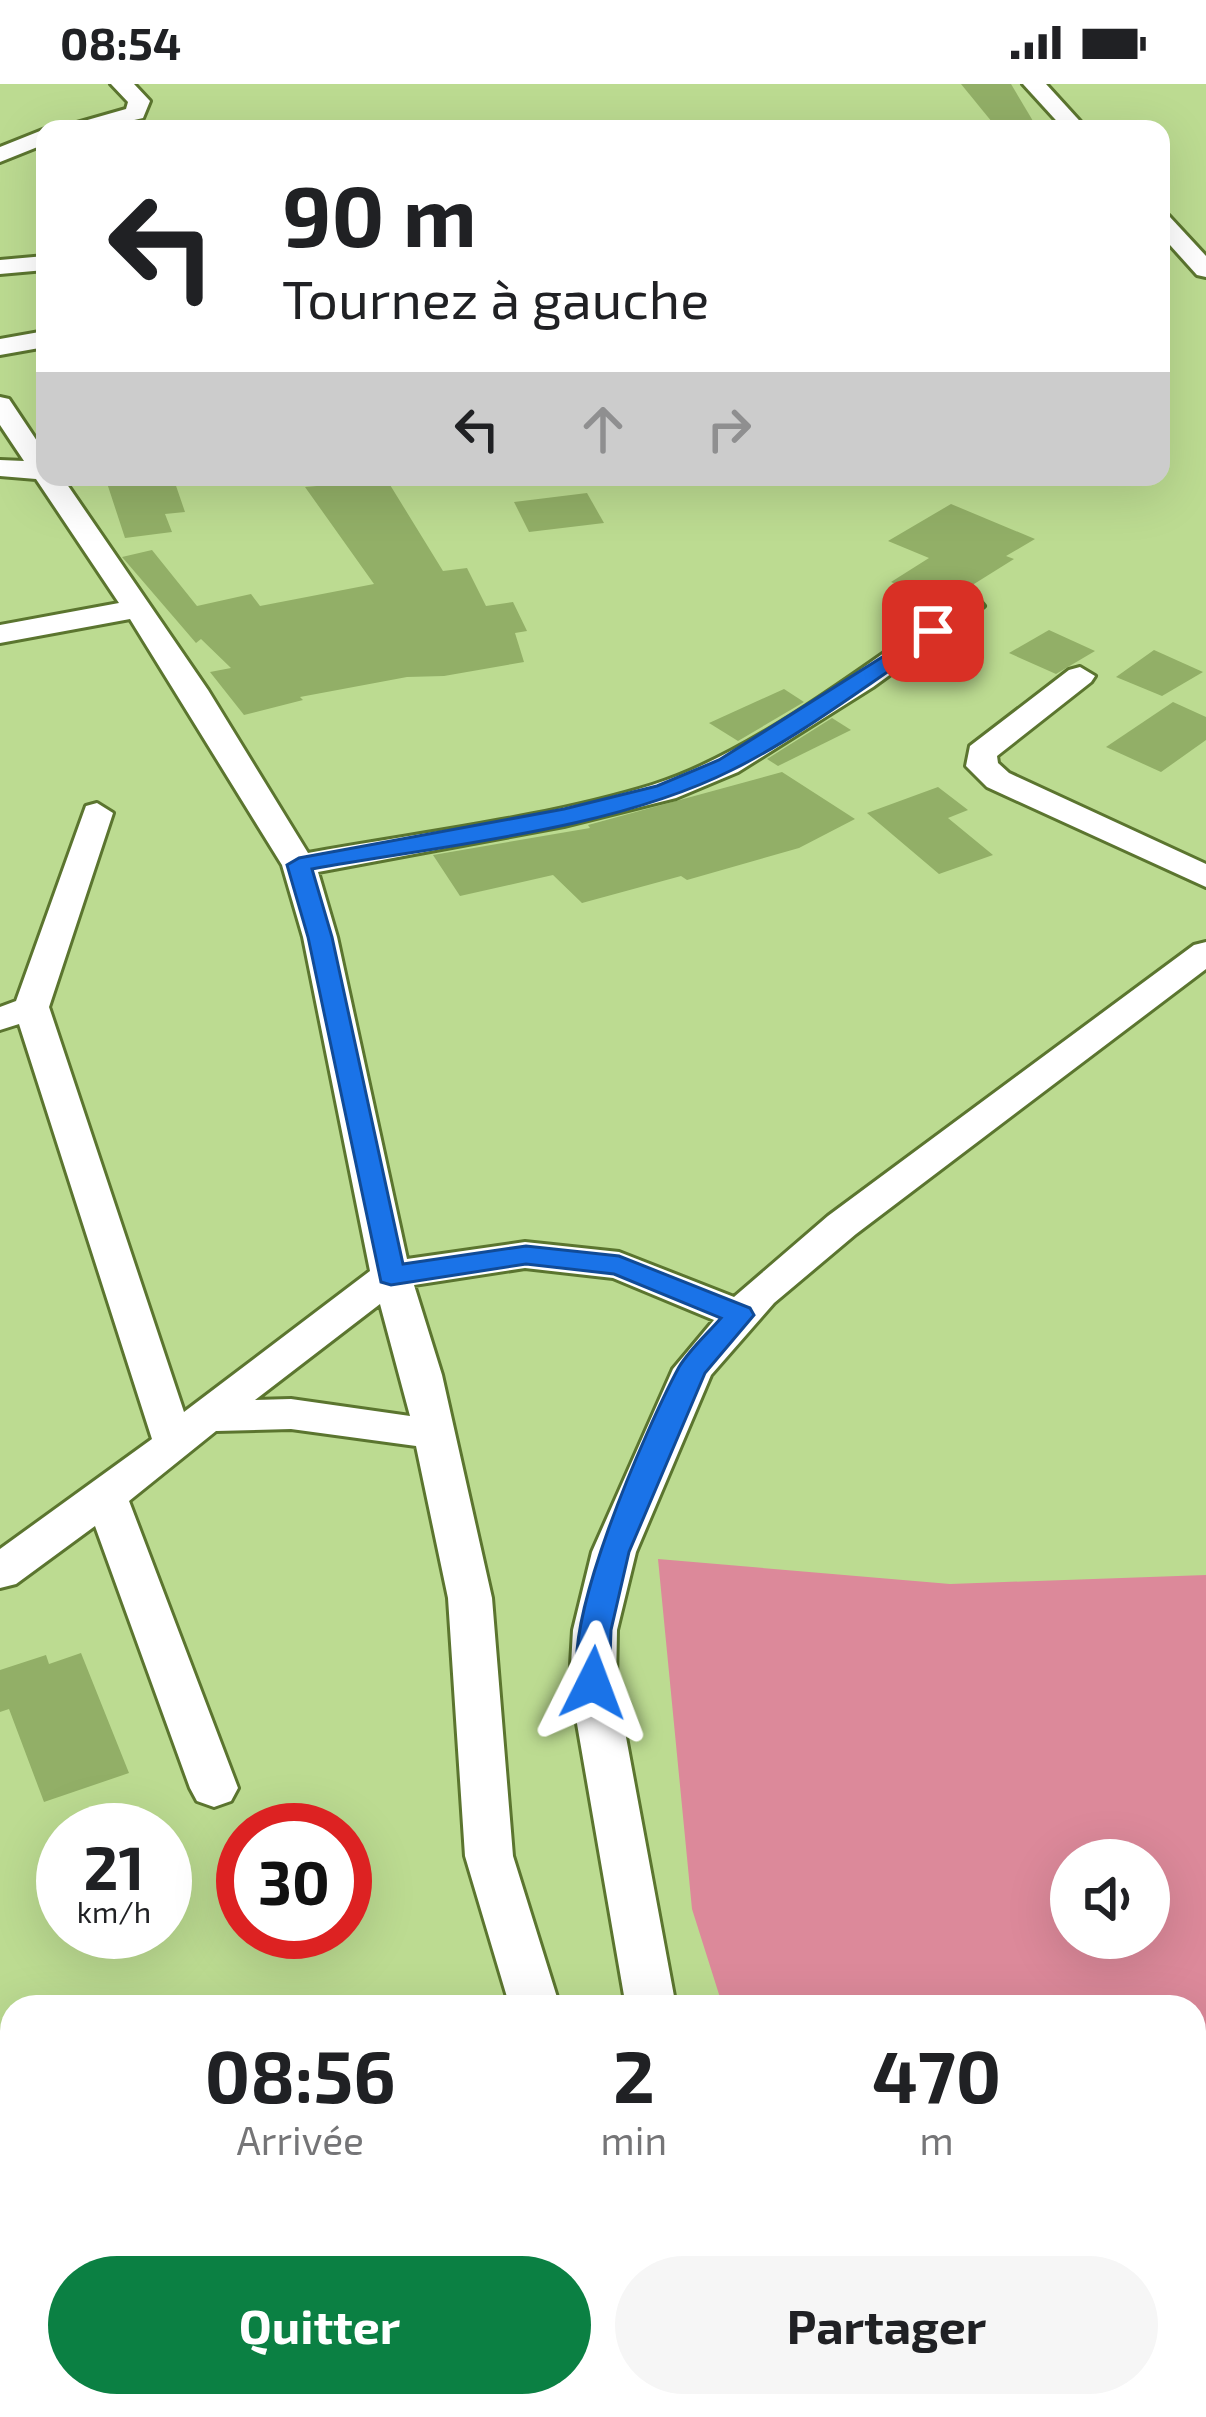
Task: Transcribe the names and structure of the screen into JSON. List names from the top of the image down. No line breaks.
{"page":{"status":"08:54","turn":["90 m","Tournez à gauche"],"speed":"21 km/h","limit":"30","eta":["08:56","Arrivée","2","min","470","m"],"buttons":["Quitter","Partager"]}}
